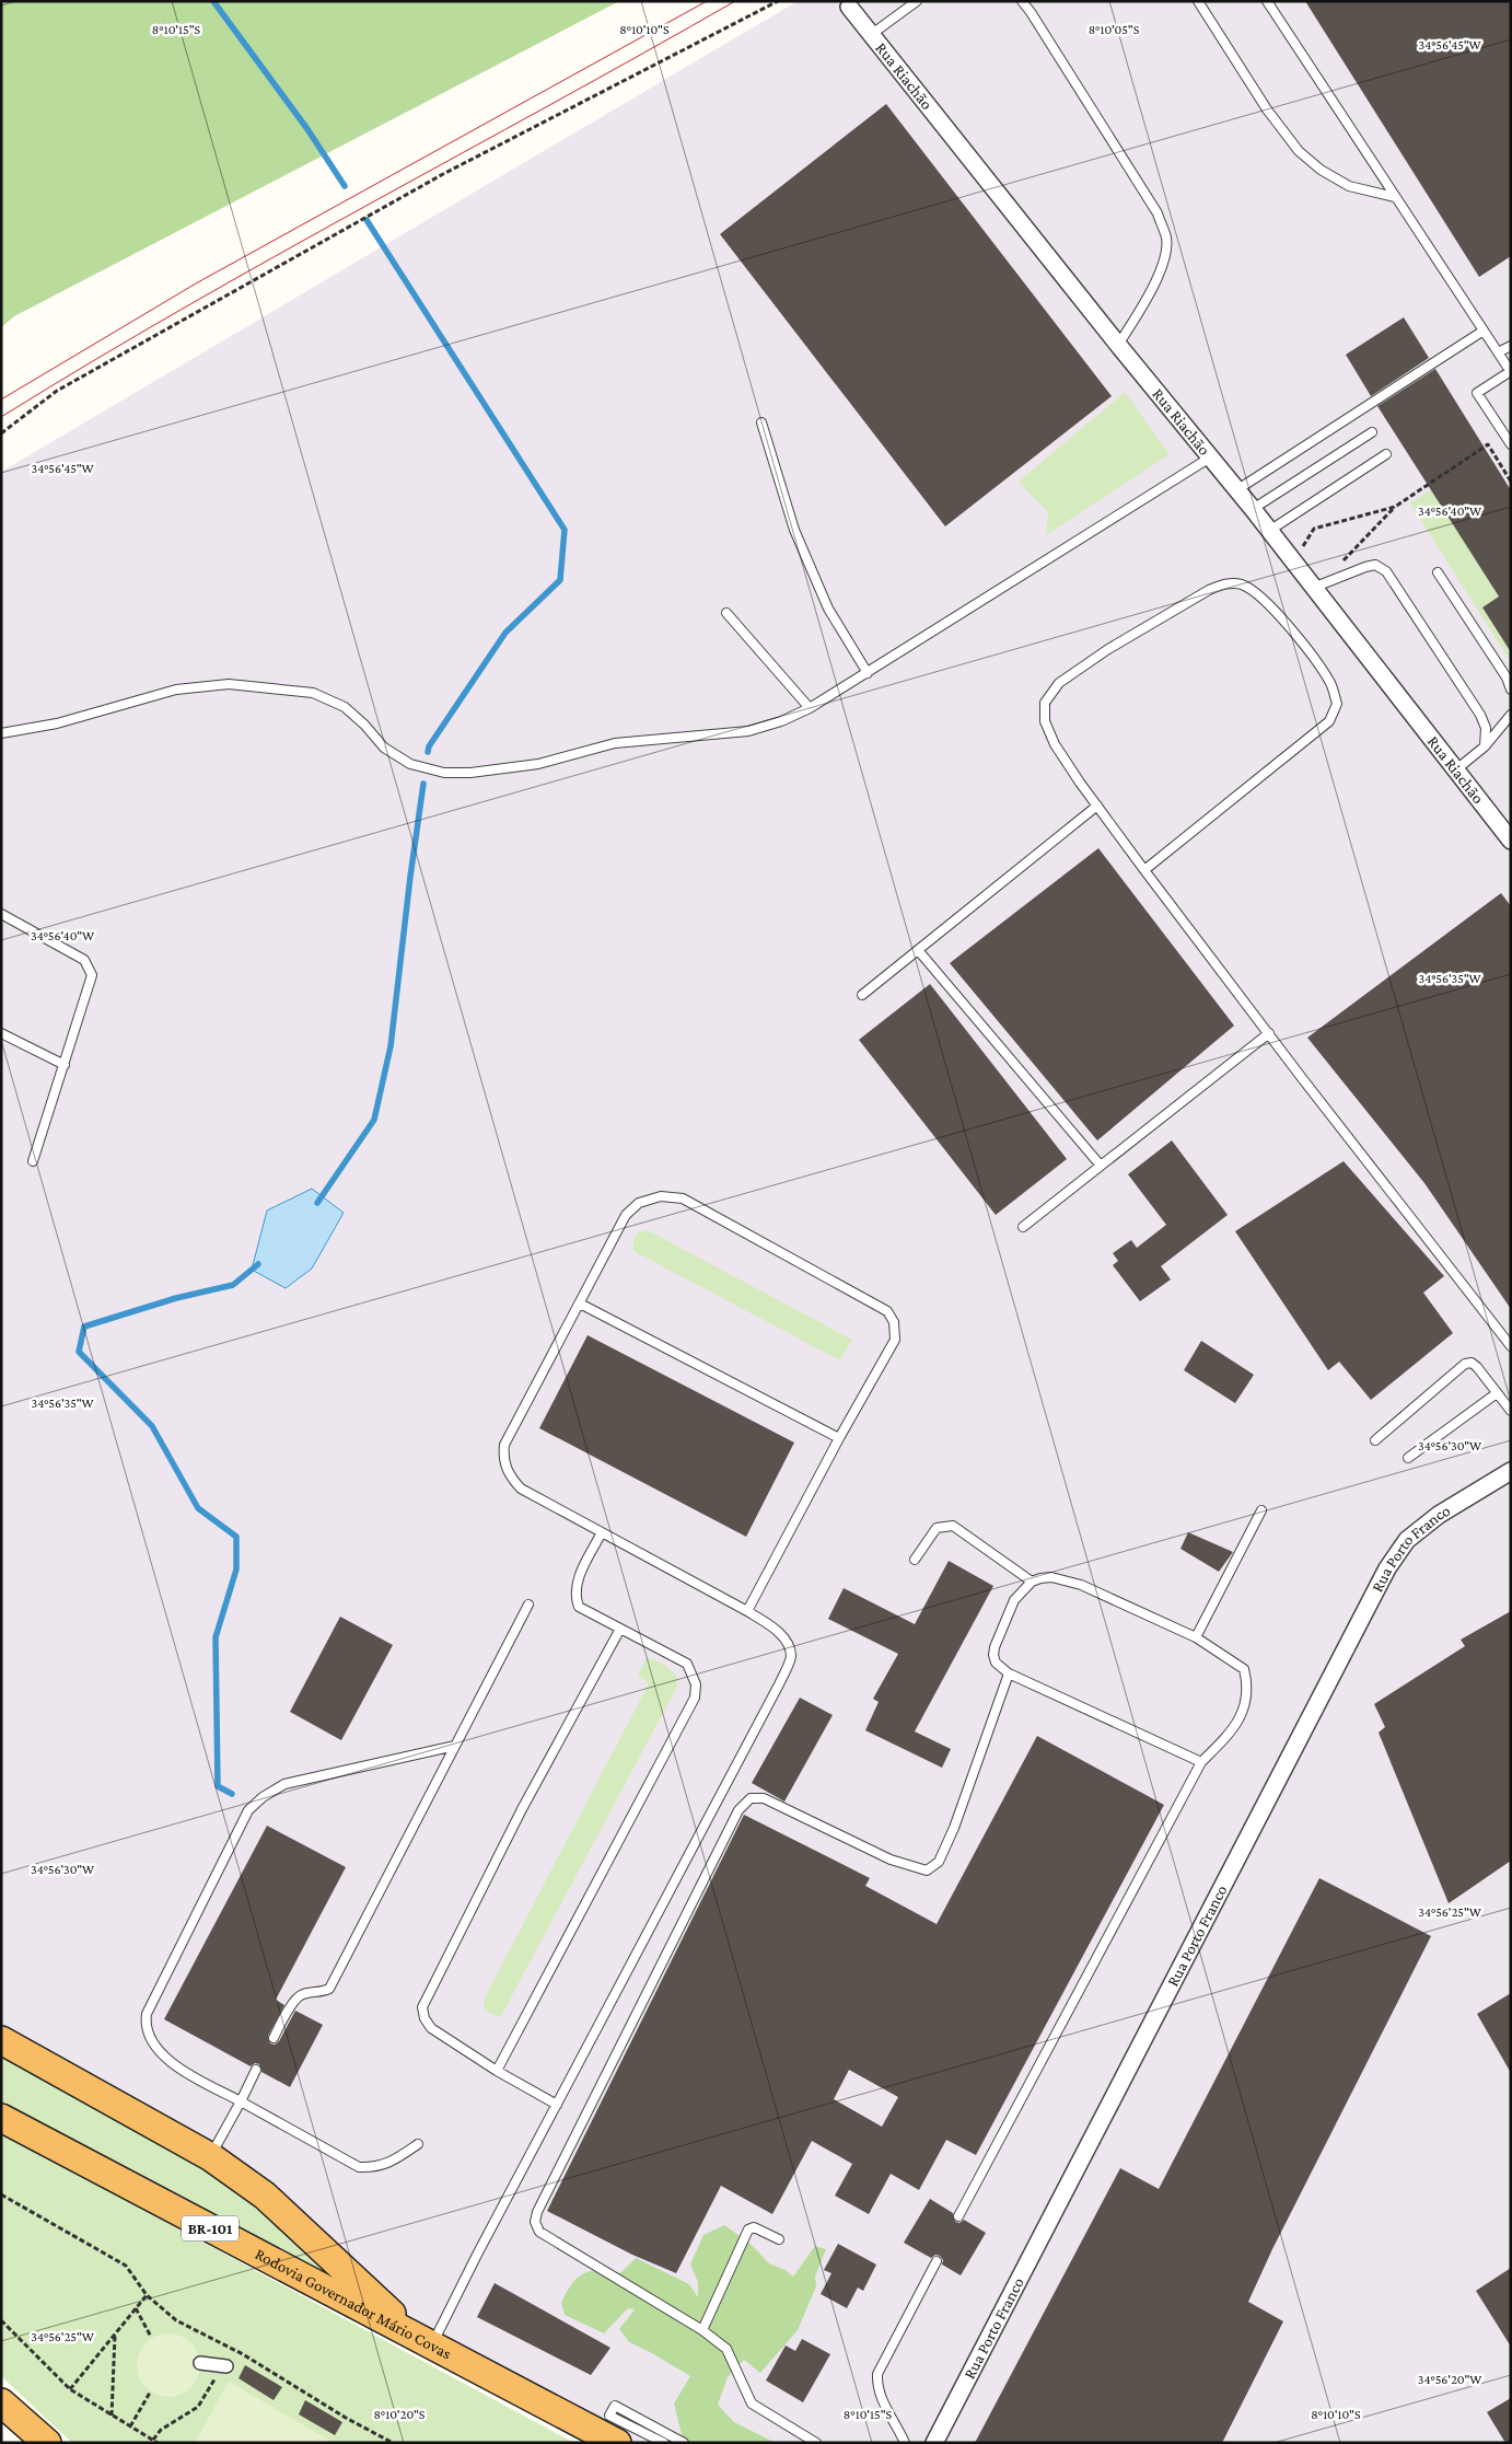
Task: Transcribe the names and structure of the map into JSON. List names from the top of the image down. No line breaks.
{"streets":{"highway":["BR-101","Rodovia Governador Mário Covas"],"street":["Rua Riachão","Rua Porto Franco"]},"coordinates":["8°10'15\"S","8°10'10\"S","8°10'05\"S","34°56'45\"W","34°56'40\"W","34°56'35\"W","34°56'30\"W","34°56'25\"W","34°56'20\"W","8°10'20\"S"]}
